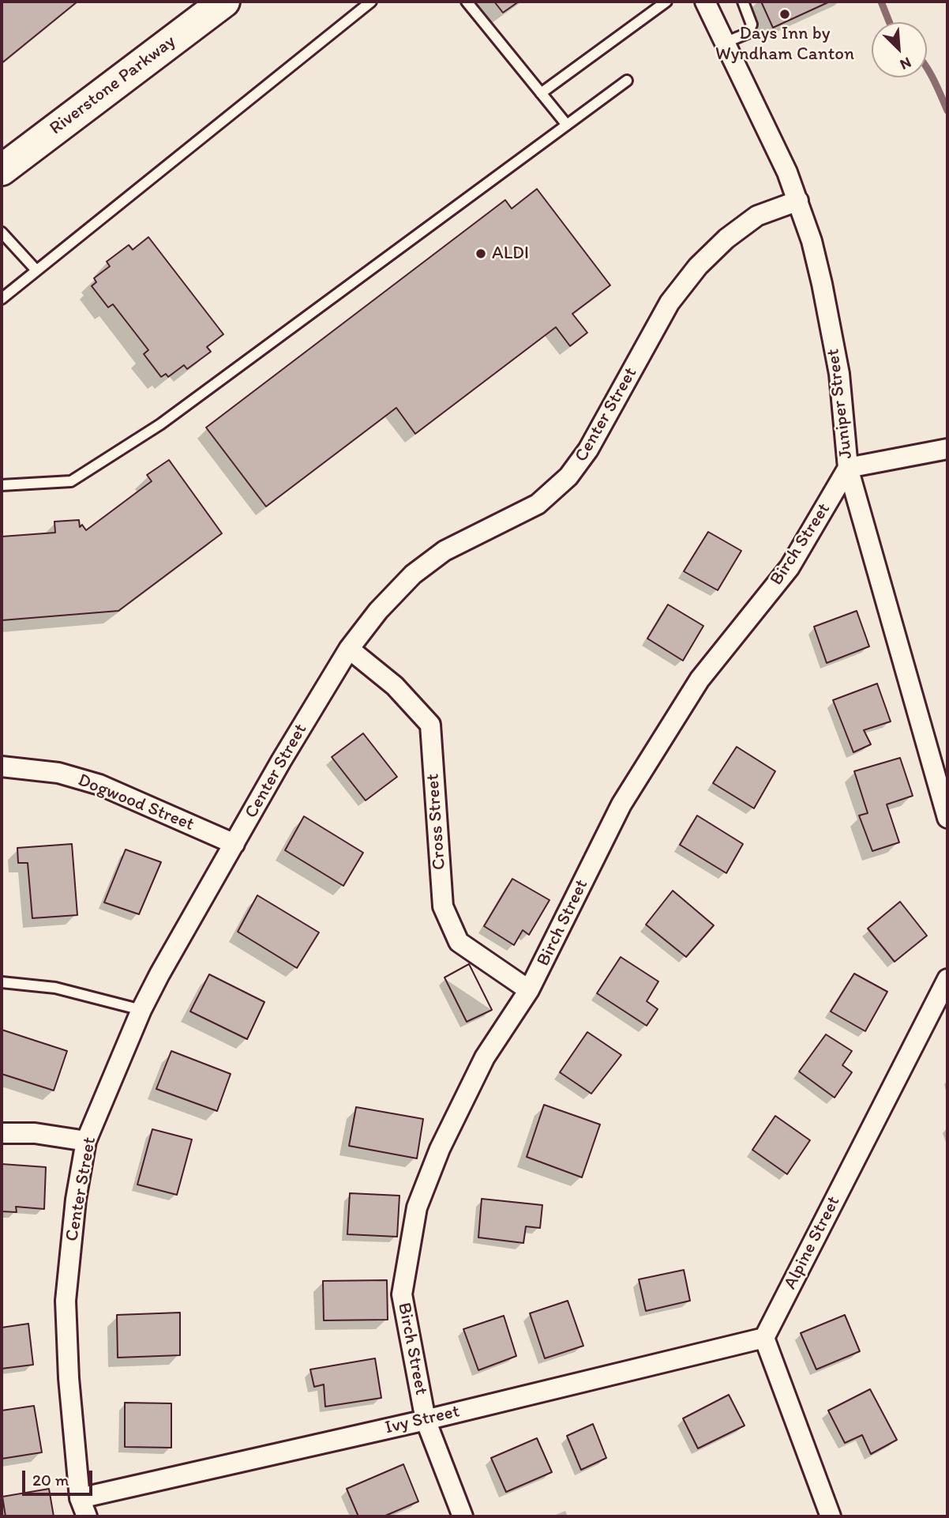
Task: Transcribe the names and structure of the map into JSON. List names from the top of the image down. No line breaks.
{"streets":{"main road":["Riverstone Parkway"],"street":["Juniper Street","Center Street","Birch Street","Dogwood Street","Cross Street","Alpine Street","Ivy Street"]},"crossings":[["Juniper Street","Center Street"],["Juniper Street","Birch Street"],["Center Street","Dogwood Street"],["Center Street","Cross Street"],["Center Street","Ivy Street"],["Birch Street","Cross Street"],["Birch Street","Ivy Street"],["Alpine Street","Ivy Street"]],"places":["Days Inn by Wyndham Canton","ALDI"],"scale_bar":"20 m","north":"bottom right"}
